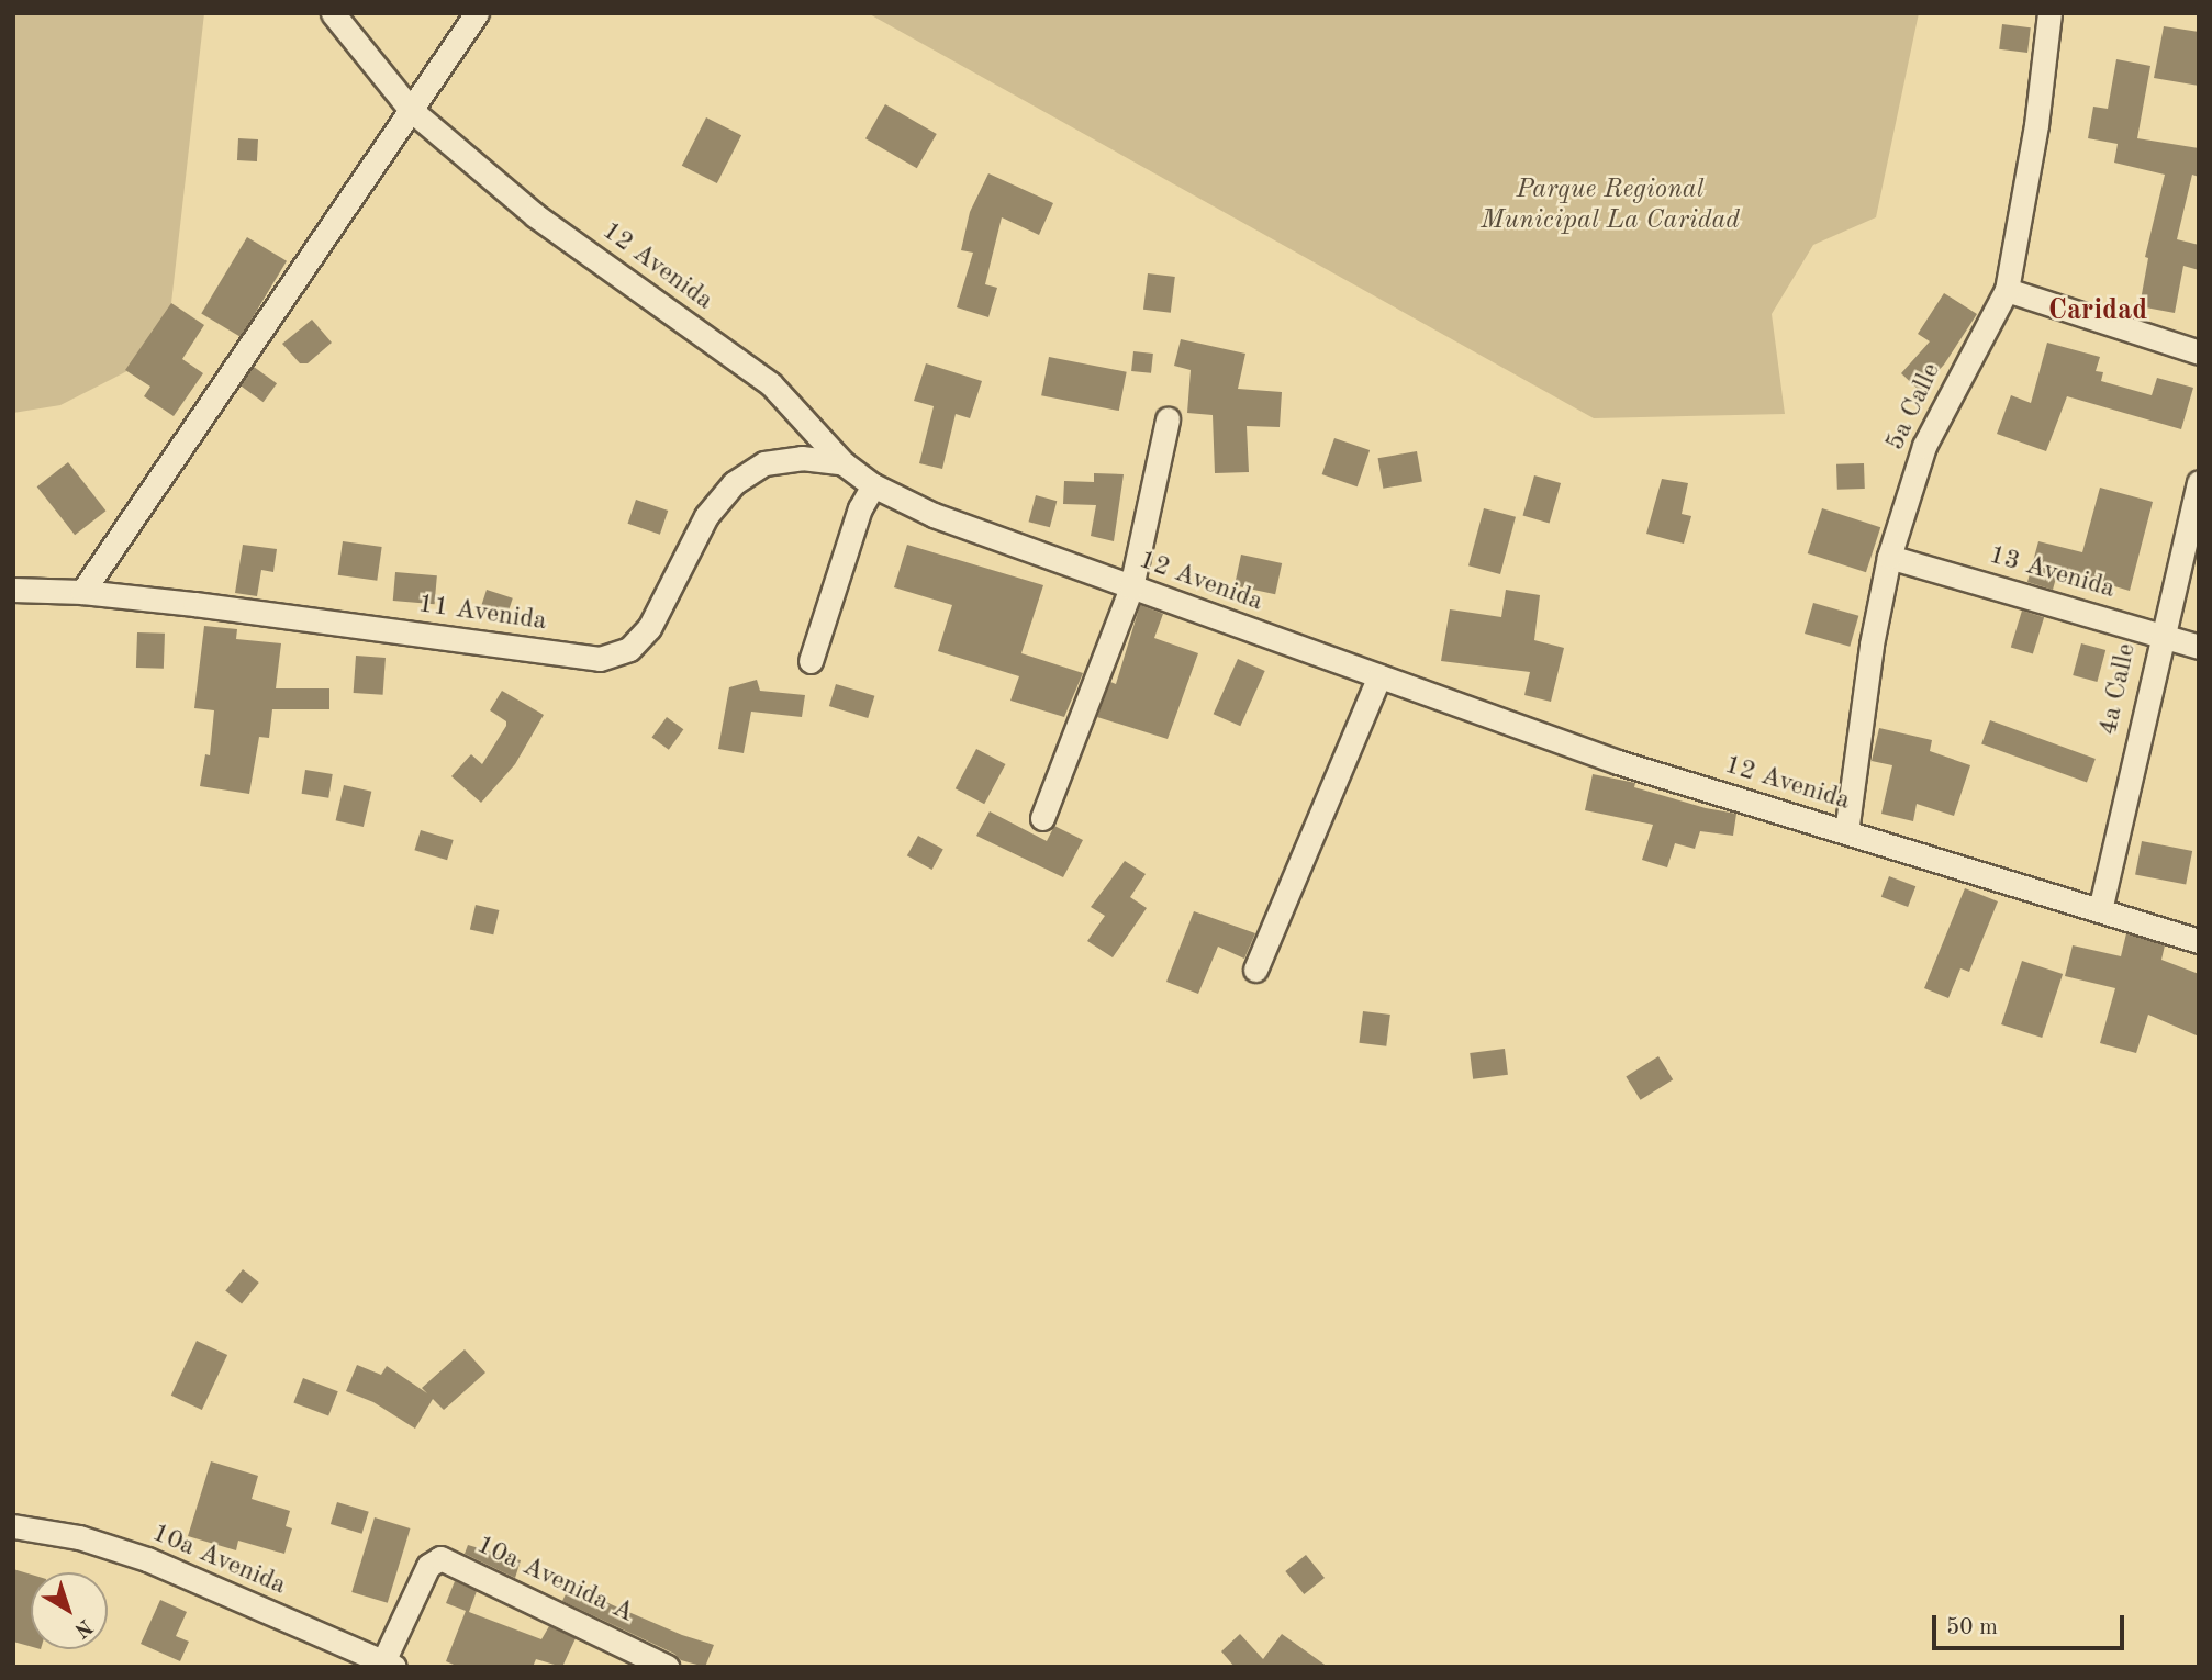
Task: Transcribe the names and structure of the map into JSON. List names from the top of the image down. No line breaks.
{"streets":{"street":["12 Avenida","5a Calle","13 Avenida","11 Avenida","4a Calle","10a Avenida","10a Avenida A"]},"crossings":[["12 Avenida","5a Calle"],["12 Avenida","11 Avenida"],["12 Avenida","4a Calle"],["5a Calle","13 Avenida"],["13 Avenida","4a Calle"],["10a Avenida","10a Avenida A"]],"districts":["Caridad"],"parks":["Parque Regional Municipal La Caridad"],"scale_bar":"50 m","north":"bottom right"}
